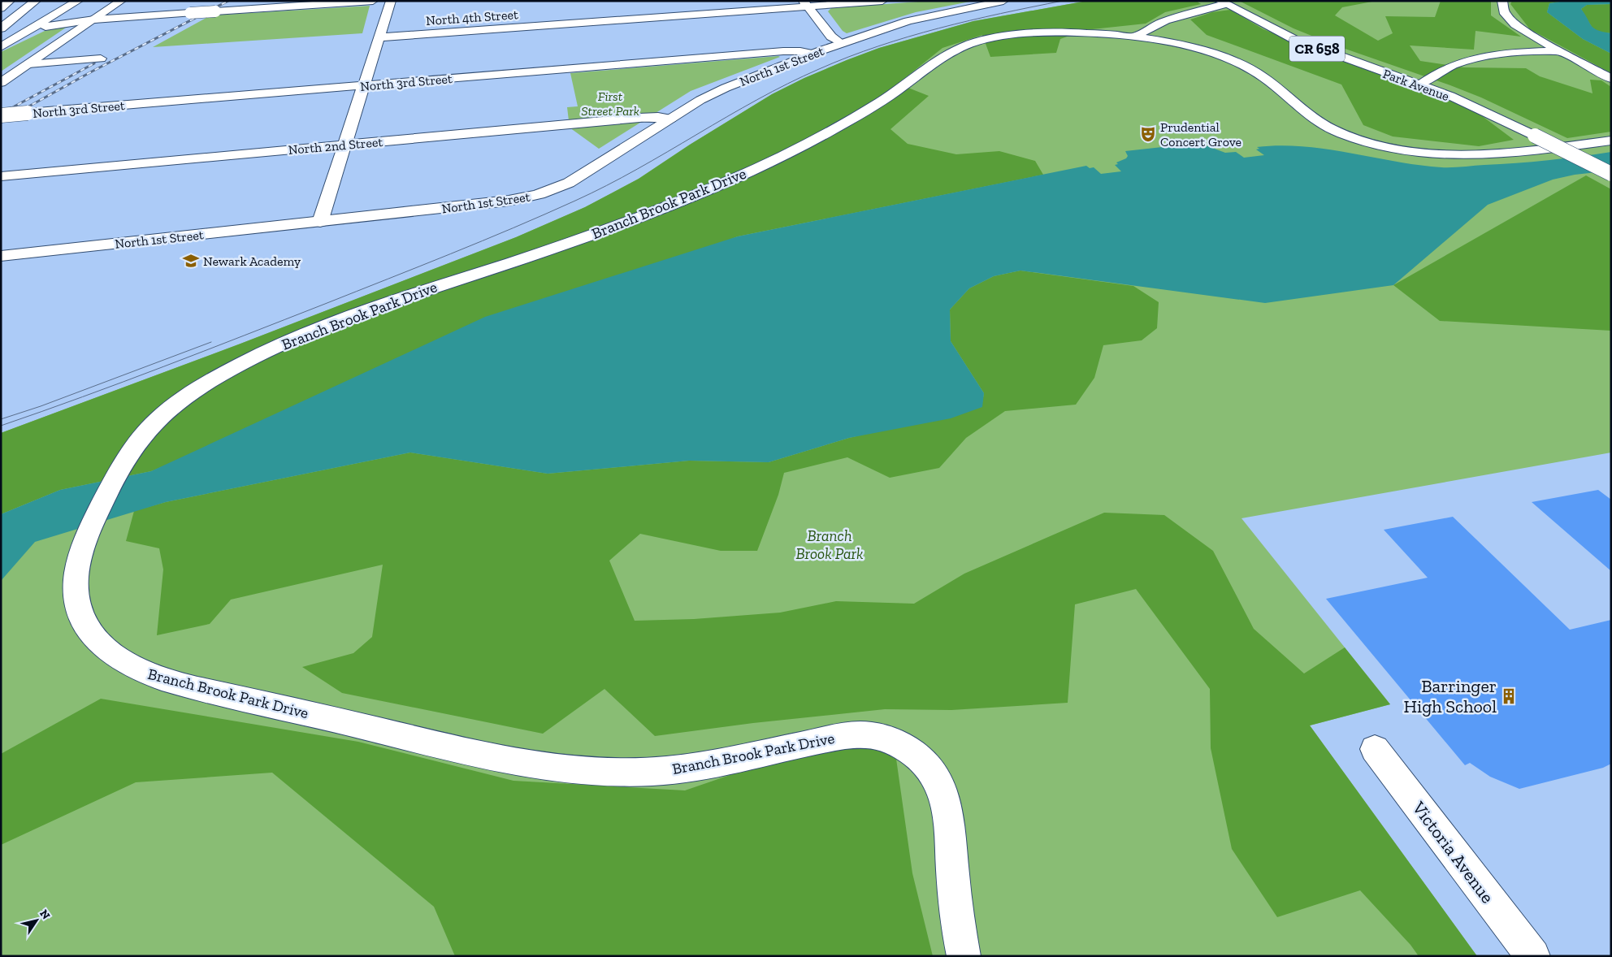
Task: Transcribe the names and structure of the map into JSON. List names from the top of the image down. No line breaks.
{"streets":{"main road":["North 4th Street","CR 658","North 1st Street","North 3rd Street","Park Avenue","North 2nd Street","Branch Brook Park Drive","Victoria Avenue"]},"crossings":[["North 1st Street","North 3rd Street"],["North 1st Street","North 2nd Street"]],"parks":["First Street Park","Branch Brook Park"],"places":{"theatre":["Prudential Concert Grove"],"school or university":["Newark Academy"],"building":["Barringer High School"]},"north":"top right"}
